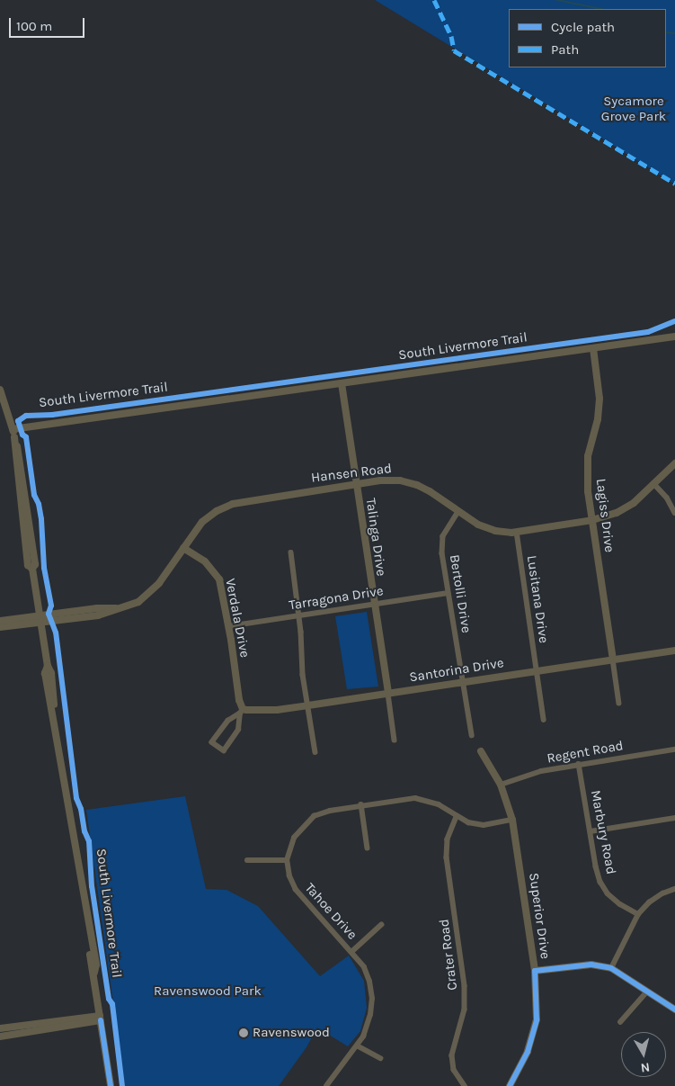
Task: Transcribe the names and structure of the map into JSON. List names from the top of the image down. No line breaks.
{"streets":{"street":["Hansen Road","Lagiss Drive","Talinga Drive","Bertolli Drive","Tarragona Drive","Lusitana Drive","Verdala Drive","Santorina Drive","Regent Road","Marbury Road","Tahoe Drive","Superior Drive","Crater Road"],"cycle path":["South Livermore Trail"]},"crossings":[["Hansen Road","Lagiss Drive"],["Hansen Road","Talinga Drive"],["Hansen Road","Bertolli Drive"],["Hansen Road","Lusitana Drive"],["Hansen Road","Verdala Drive"],["Lagiss Drive","Santorina Drive"],["Talinga Drive","Tarragona Drive"],["Talinga Drive","Santorina Drive"],["Bertolli Drive","Tarragona Drive"],["Bertolli Drive","Santorina Drive"],["Tarragona Drive","Verdala Drive"],["Lusitana Drive","Santorina Drive"],["Verdala Drive","Santorina Drive"],["Regent Road","Marbury Road"],["Regent Road","Superior Drive"]],"parks":["Sycamore Grove Park","Ravenswood Park"],"places":["Ravenswood"],"legend":["Cycle path","Path"],"scale_bar":"100 m","north":"bottom"}
